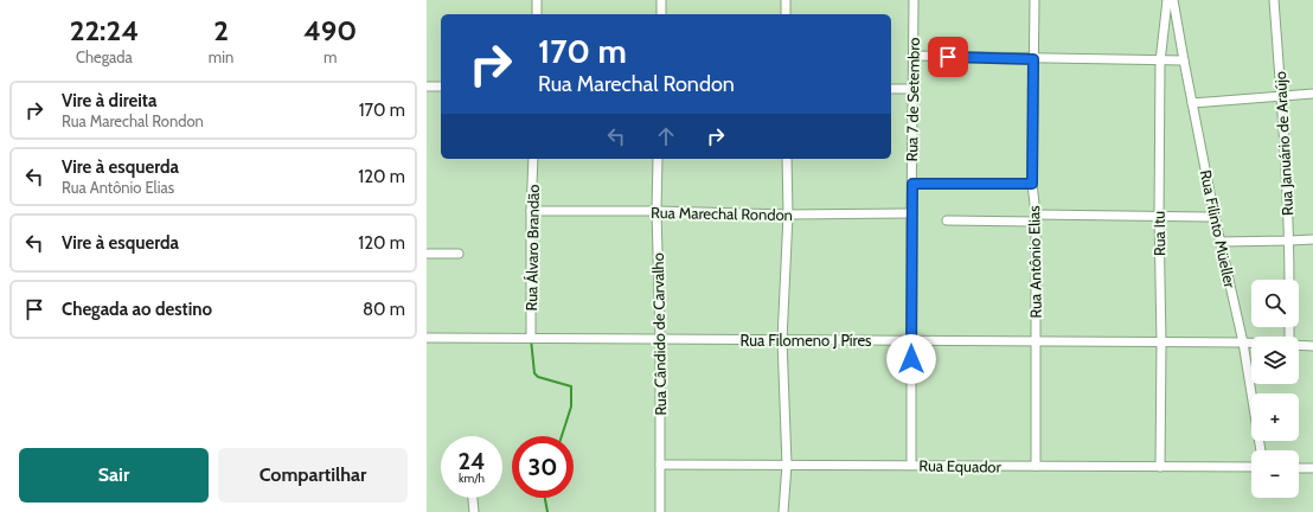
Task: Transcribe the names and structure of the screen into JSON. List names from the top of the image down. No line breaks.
{"streets":{"street":["Rua 7 de Setembro","Rua Januário de Araújo","Rua Marechal Rondon","Rua Filinto Müeller","Rua Itu","Rua Álvaro Brandão","Rua Antônio Elias","Rua Cândido de Carvalho","Rua Filomeno J Píres","Rua Equador"]},"crossings":[["Rua 7 de Setembro","Rua Marechal Rondon"],["Rua 7 de Setembro","Rua Filomeno J Píres"],["Rua 7 de Setembro","Rua Equador"],["Rua Marechal Rondon","Rua Álvaro Brandão"],["Rua Marechal Rondon","Rua Cândido de Carvalho"],["Rua Filinto Müeller","Rua Filomeno J Píres"],["Rua Itu","Rua Filomeno J Píres"],["Rua Itu","Rua Equador"],["Rua Álvaro Brandão","Rua Filomeno J Píres"],["Rua Antônio Elias","Rua Filomeno J Píres"],["Rua Antônio Elias","Rua Equador"],["Rua Cândido de Carvalho","Rua Filomeno J Píres"],["Rua Cândido de Carvalho","Rua Equador"]],"page":{"eta":["22:24","Chegada","2","min","490","m"],"turn":["170 m","Rua Marechal Rondon"],"list":[{"name":"Vire à direita","note":"Rua Marechal Rondon","value":"170 m"},{"name":"Vire à esquerda","note":"Rua Antônio Elias","value":"120 m"},{"name":"Vire à esquerda","value":"120 m"},{"name":"Chegada ao destino","value":"80 m"}],"map_buttons":["+","−"],"speed":"24 km/h","limit":"30","buttons":["Sair","Compartilhar"]}}
